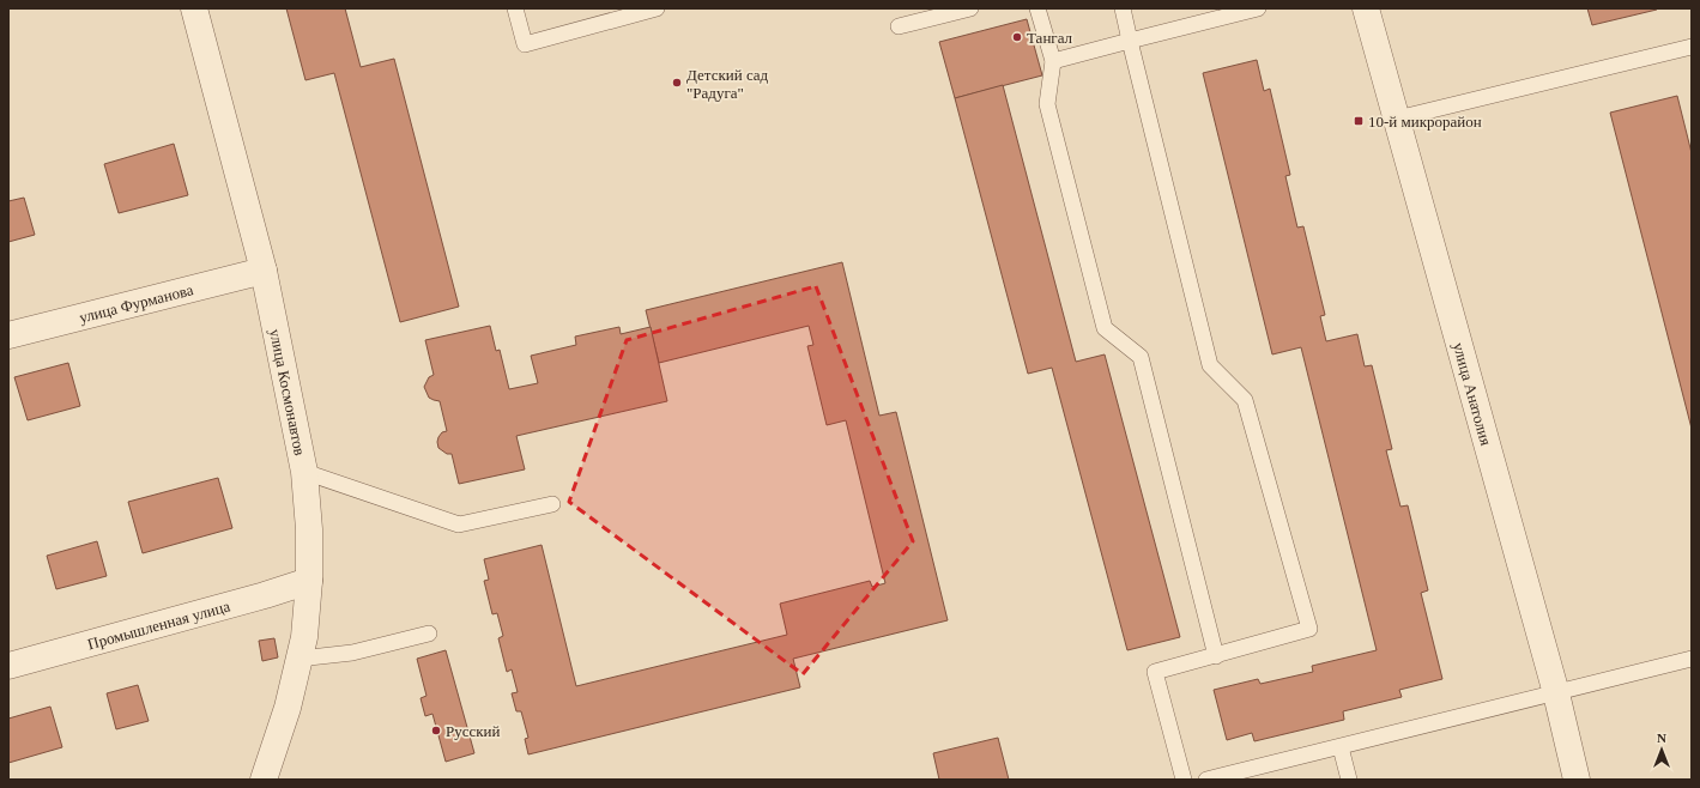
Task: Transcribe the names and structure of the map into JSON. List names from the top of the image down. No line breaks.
{"streets":{"street":["улица Фурманова","улица Космонавтов","улица Анатолия","Промышленная улица"]},"crossings":[["улица Фурманова","улица Космонавтов"],["улица Космонавтов","Промышленная улица"]],"places":{"other":["Тангал","Детский сад \"Радуга\"","Русский"],"transit":["10-й микрорайон"]},"north":"top"}
